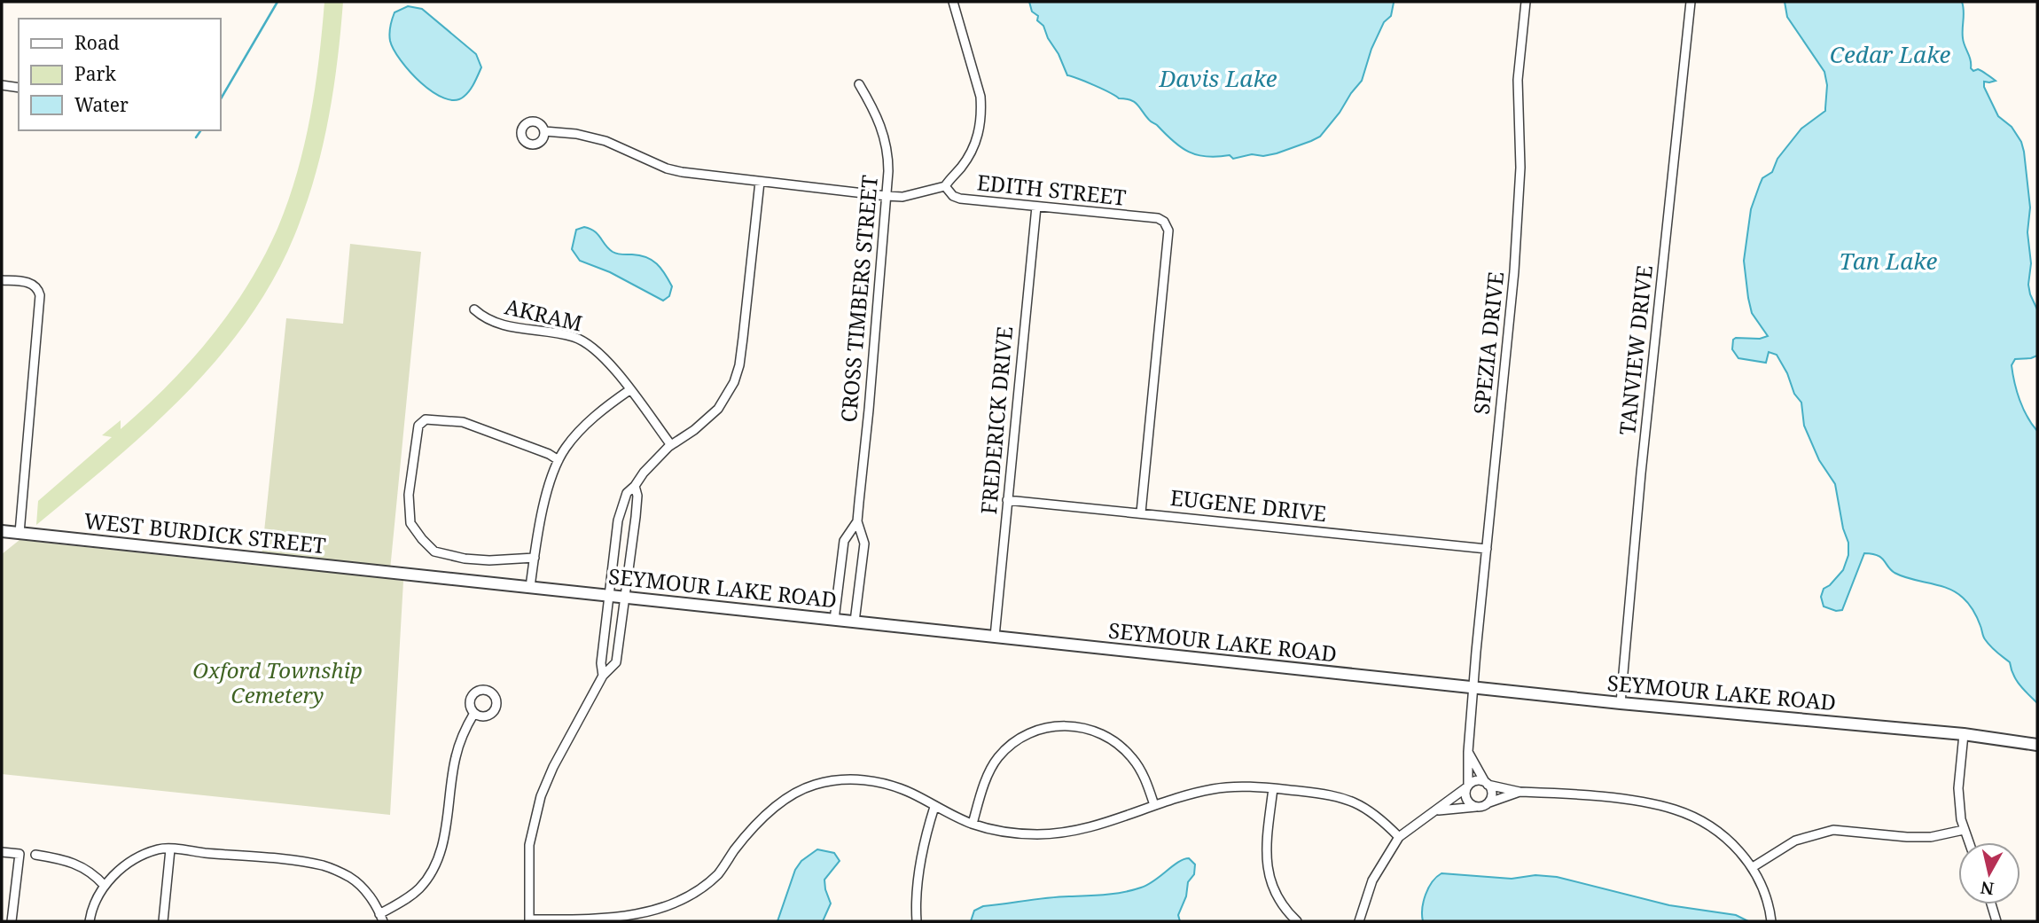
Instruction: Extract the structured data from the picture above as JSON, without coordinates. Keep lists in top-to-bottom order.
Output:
{
  "streets": {
    "street": [
      "EDITH STREET",
      "CROSS TIMBERS STREET",
      "AKRAM",
      "SPEZIA DRIVE",
      "TANVIEW DRIVE",
      "FREDERICK DRIVE",
      "EUGENE DRIVE",
      "WEST BURDICK STREET",
      "SEYMOUR LAKE ROAD"
    ]
  },
  "crossings": [
    ["EDITH STREET", "CROSS TIMBERS STREET"],
    ["EDITH STREET", "FREDERICK DRIVE"],
    ["EDITH STREET", "EUGENE DRIVE"],
    ["CROSS TIMBERS STREET", "SEYMOUR LAKE ROAD"],
    ["SPEZIA DRIVE", "EUGENE DRIVE"],
    ["SPEZIA DRIVE", "SEYMOUR LAKE ROAD"],
    ["TANVIEW DRIVE", "SEYMOUR LAKE ROAD"],
    ["FREDERICK DRIVE", "EUGENE DRIVE"],
    ["FREDERICK DRIVE", "SEYMOUR LAKE ROAD"],
    ["WEST BURDICK STREET", "SEYMOUR LAKE ROAD"]
  ],
  "water": ["Cedar Lake", "Davis Lake", "Tan Lake"],
  "parks": ["Oxford Township Cemetery"],
  "legend": ["Road", "Park", "Water"],
  "north": "bottom"
}
